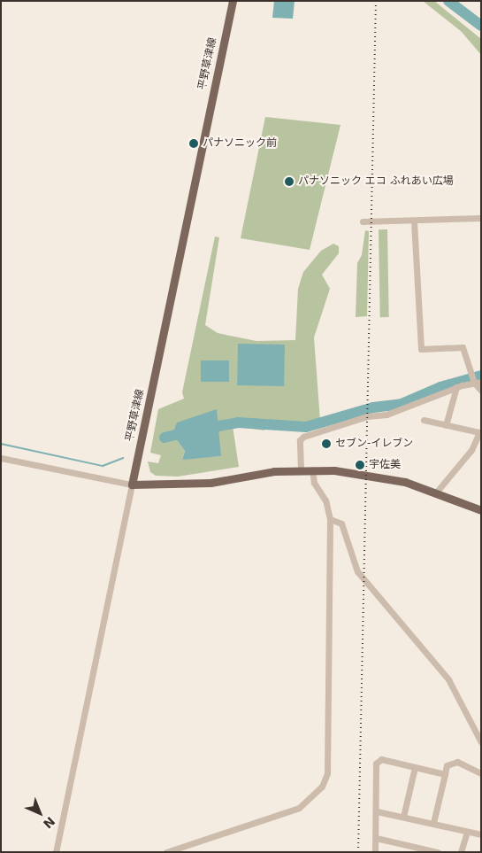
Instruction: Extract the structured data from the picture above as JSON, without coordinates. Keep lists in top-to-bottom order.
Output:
{
  "streets": {
    "main road": ["平野草津線"]
  },
  "places": [
    "パナソニック前",
    "パナソニック エコ ふれあい広場",
    "セブン-イレブン",
    "宇佐美"
  ],
  "north": "bottom right"
}
